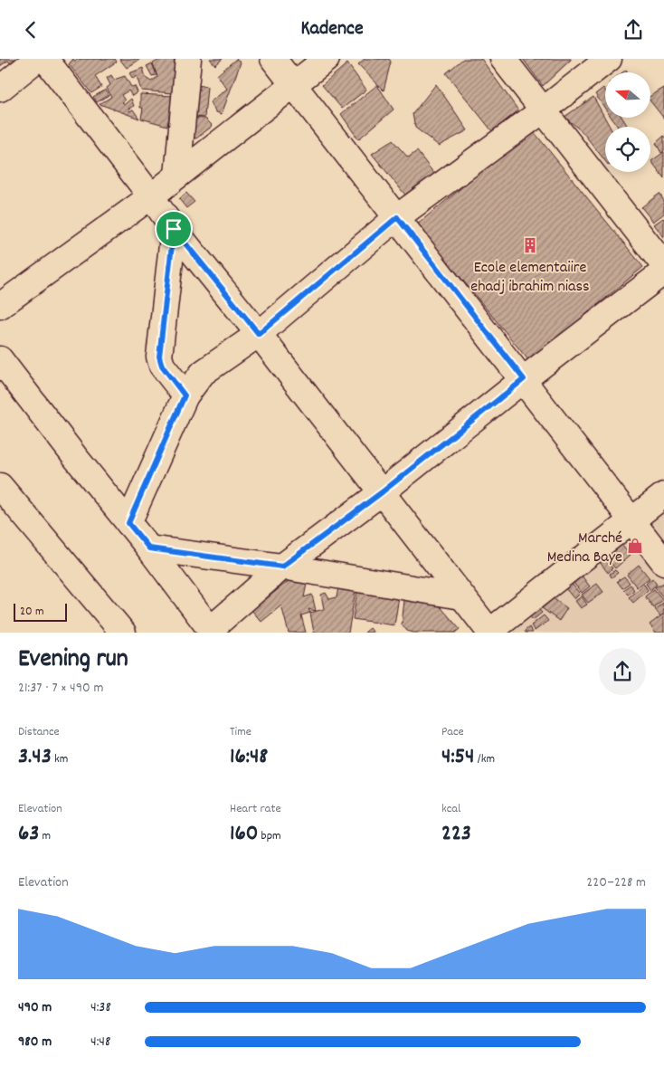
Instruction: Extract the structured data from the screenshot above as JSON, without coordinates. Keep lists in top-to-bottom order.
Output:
{
  "places": {
    "building": ["Ecole elementaiire ehadj ibrahim niass"],
    "shop": ["Marché Medina Baye"]
  },
  "scale_bar": "20 m",
  "north": "left",
  "page": {
    "header": "Kadence",
    "scale": "20 m",
    "heading": ["Evening run", "21:37 · 7 × 490 m"],
    "stats": [
      ["Distance", "3.43 km"],
      ["Time", "16:48"],
      ["Pace", "4:54 /km"],
      ["Elevation", "63 m"],
      ["Heart rate", "160 bpm"],
      ["kcal", "223"]
    ],
    "chart": ["Elevation", "220–228 m"],
    "list": [
      {
        "name": "490 m",
        "note": "4:38"
      },
      {
        "name": "980 m",
        "note": "4:48"
      }
    ]
  }
}
